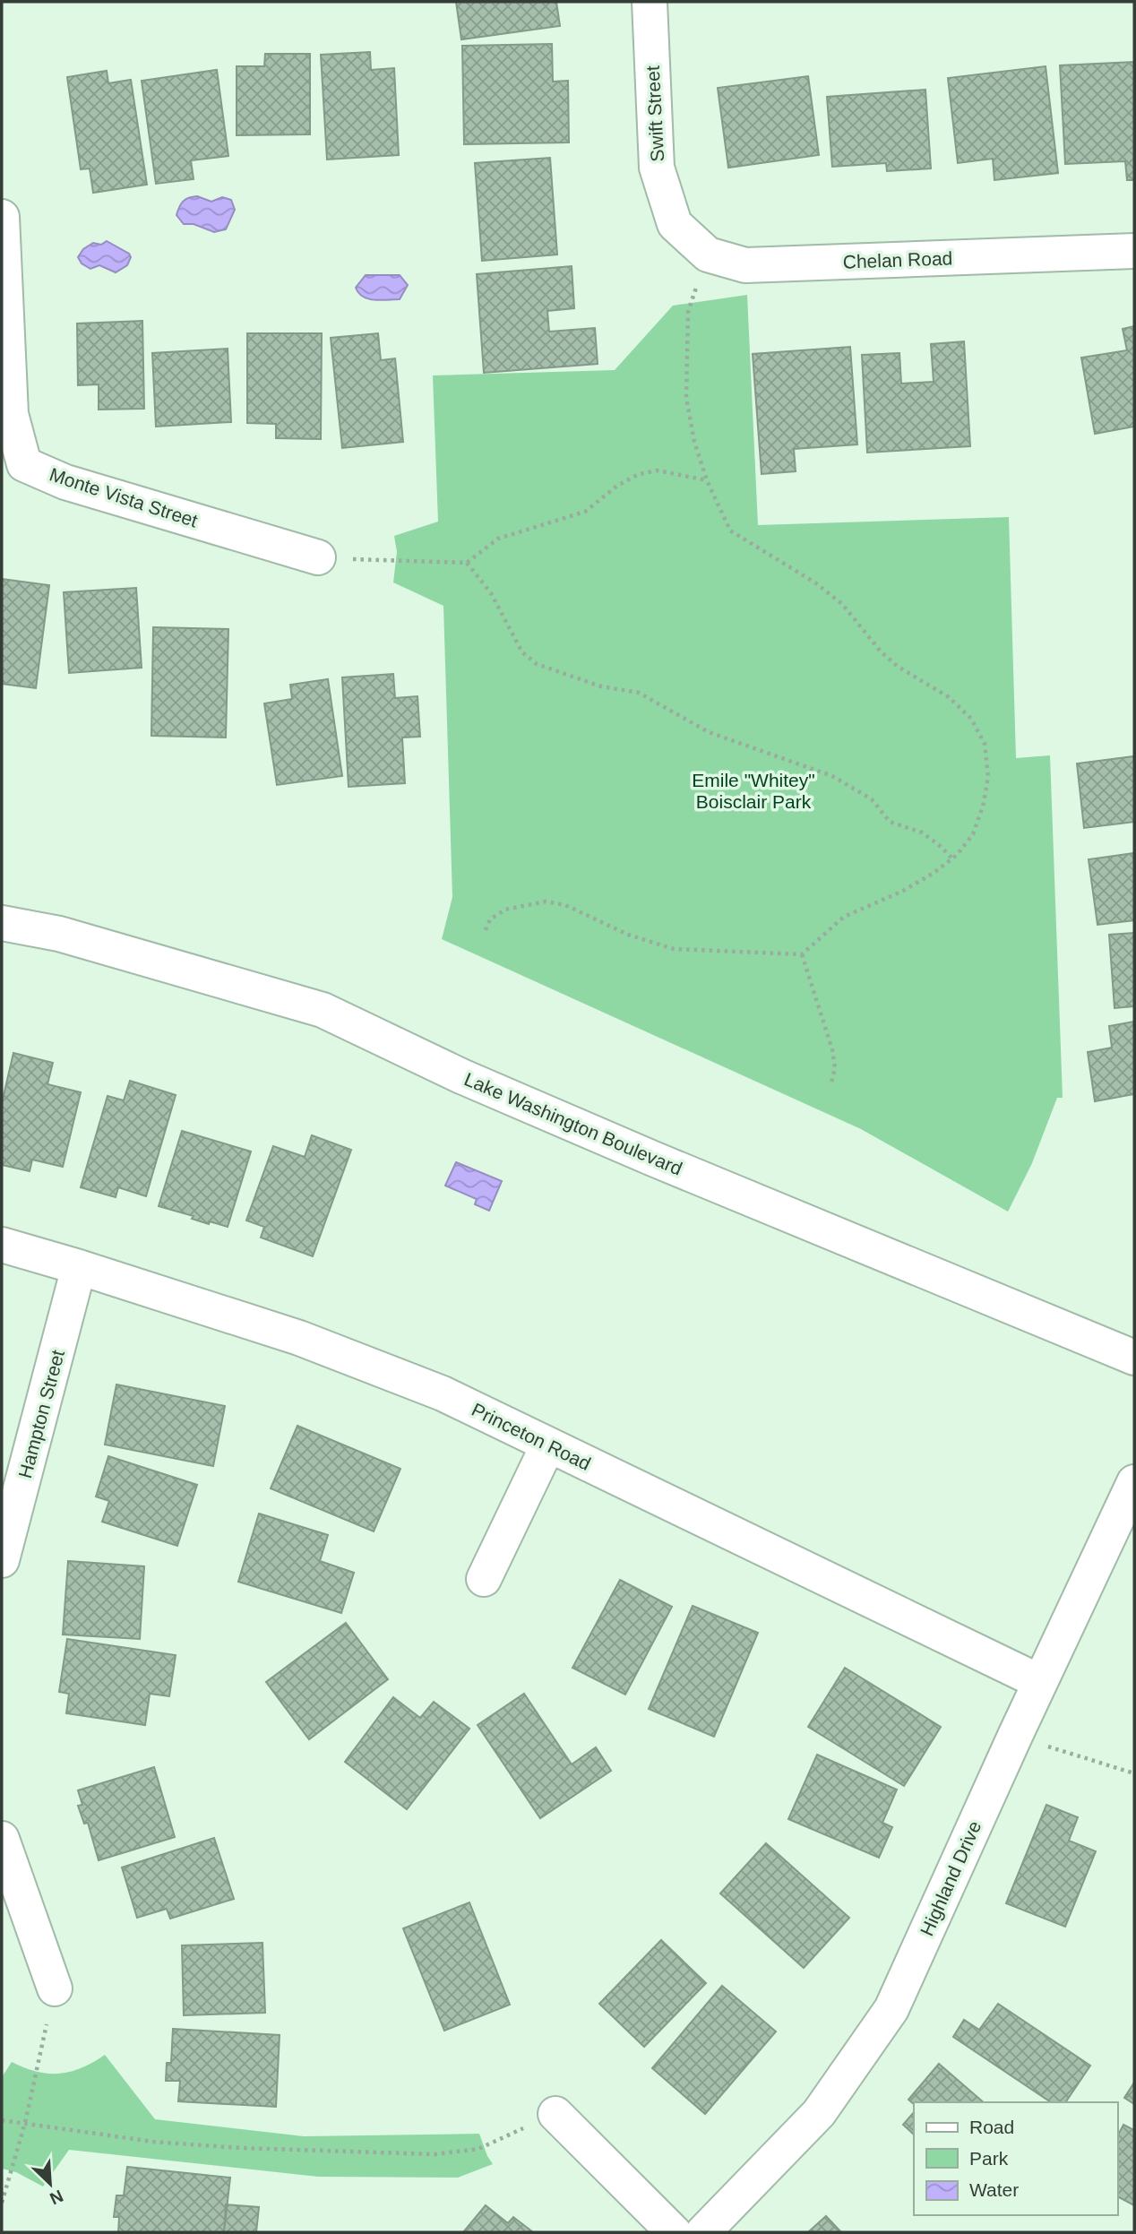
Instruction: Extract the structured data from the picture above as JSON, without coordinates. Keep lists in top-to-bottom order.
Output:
{
  "streets": {
    "street": [
      "Swift Street",
      "Chelan Road",
      "Monte Vista Street",
      "Lake Washington Boulevard",
      "Hampton Street",
      "Princeton Road",
      "Highland Drive"
    ]
  },
  "crossings": [
    ["Swift Street", "Chelan Road"],
    ["Hampton Street", "Princeton Road"],
    ["Princeton Road", "Highland Drive"]
  ],
  "parks": ["Emile \"Whitey\" Boisclair Park"],
  "legend": ["Road", "Park", "Water"],
  "north": "bottom right"
}
